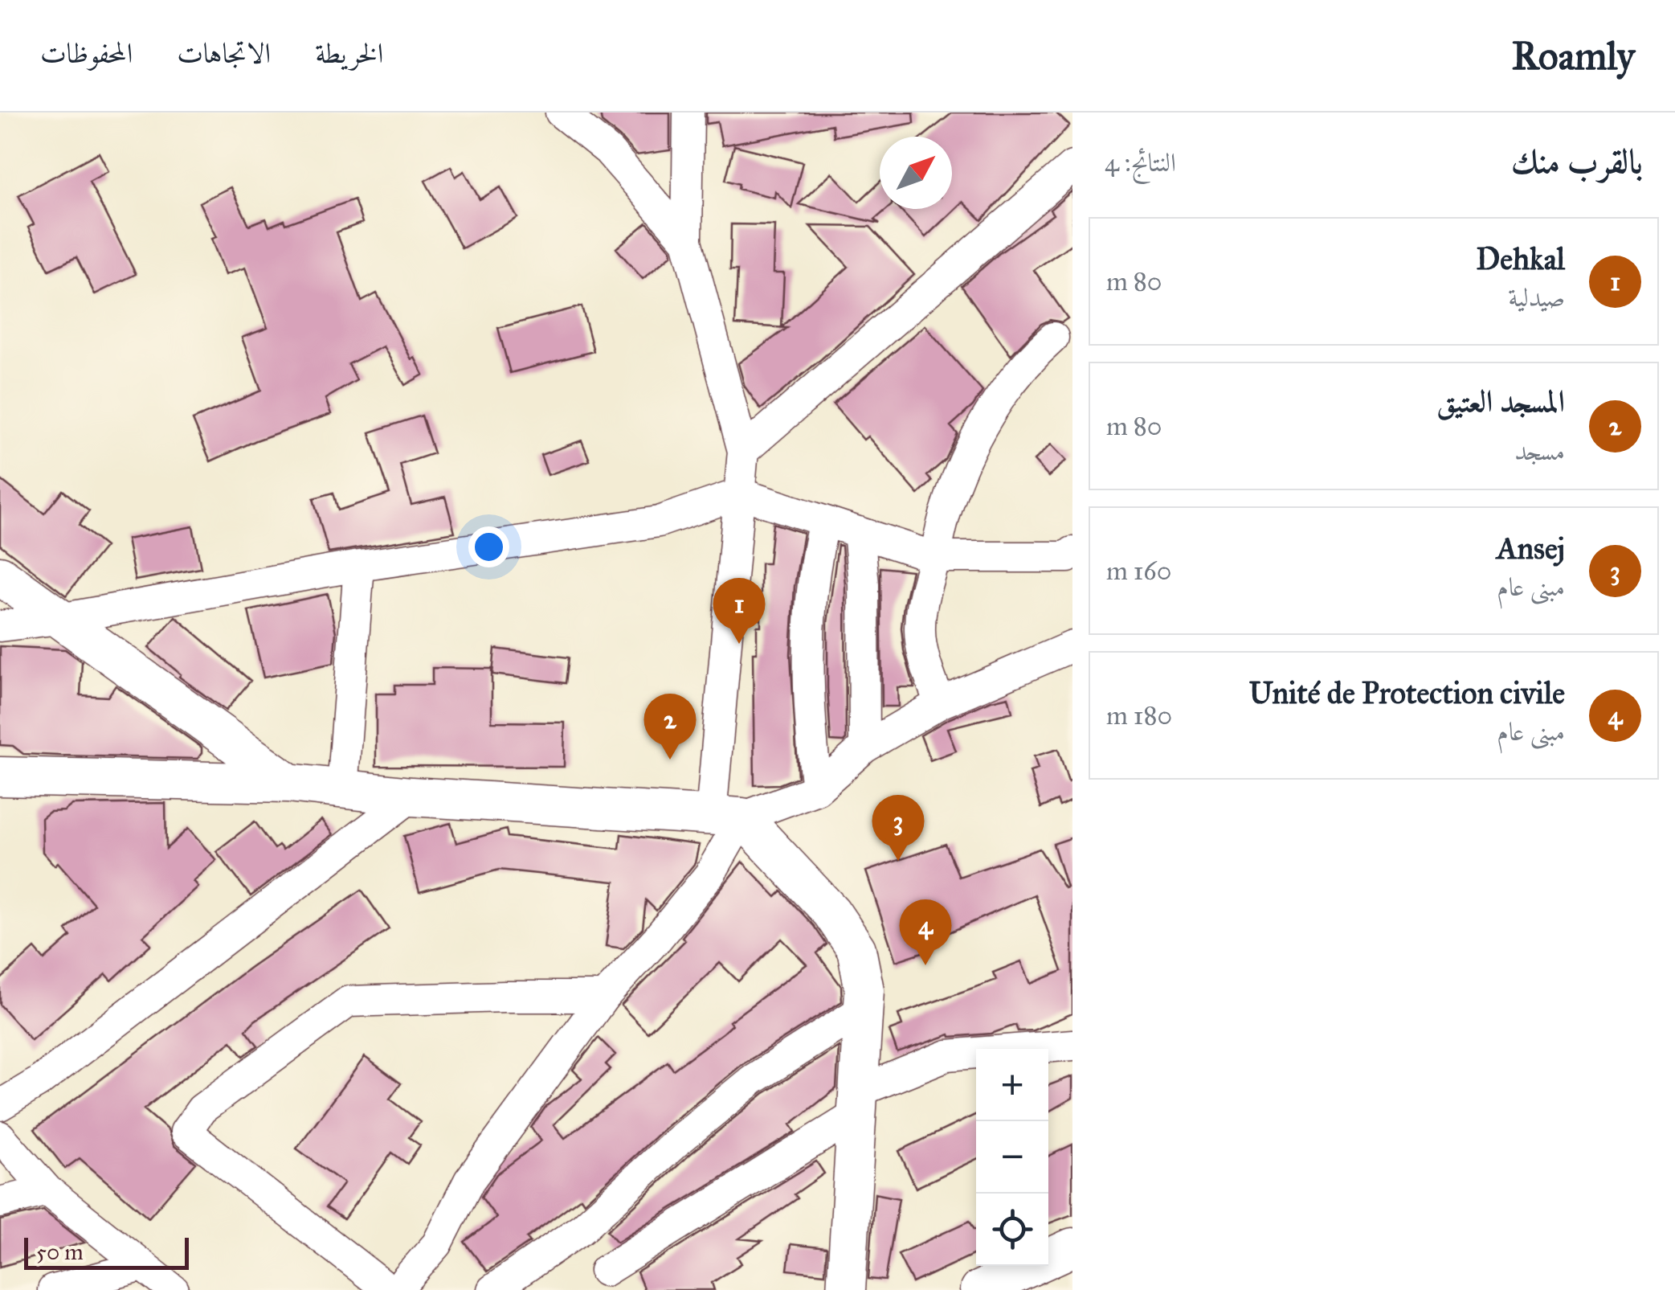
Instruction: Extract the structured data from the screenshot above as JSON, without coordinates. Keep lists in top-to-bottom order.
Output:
{
  "scale_bar": "50 m",
  "north": "top right",
  "page": {
    "header": "Roamly",
    "nav": ["الخريطة", "الاتجاهات", "المحفوظات"],
    "heading": ["بالقرب منك", "النتائج: 4"],
    "list": [
      {
        "mark": "1",
        "name": "Dehkal",
        "note": "صيدلية",
        "value": "80 m"
      },
      {
        "mark": "2",
        "name": "المسجد العتيق",
        "note": "مسجد",
        "value": "80 m"
      },
      {
        "mark": "3",
        "name": "Ansej",
        "note": "مبنى عام",
        "value": "160 m"
      },
      {
        "mark": "4",
        "name": "Unité de Protection civile",
        "note": "مبنى عام",
        "value": "180 m"
      }
    ],
    "pins": [
      "1",
      "2",
      "3",
      "4"
    ],
    "map_buttons": ["+", "−"],
    "scale": "50 m"
  }
}
